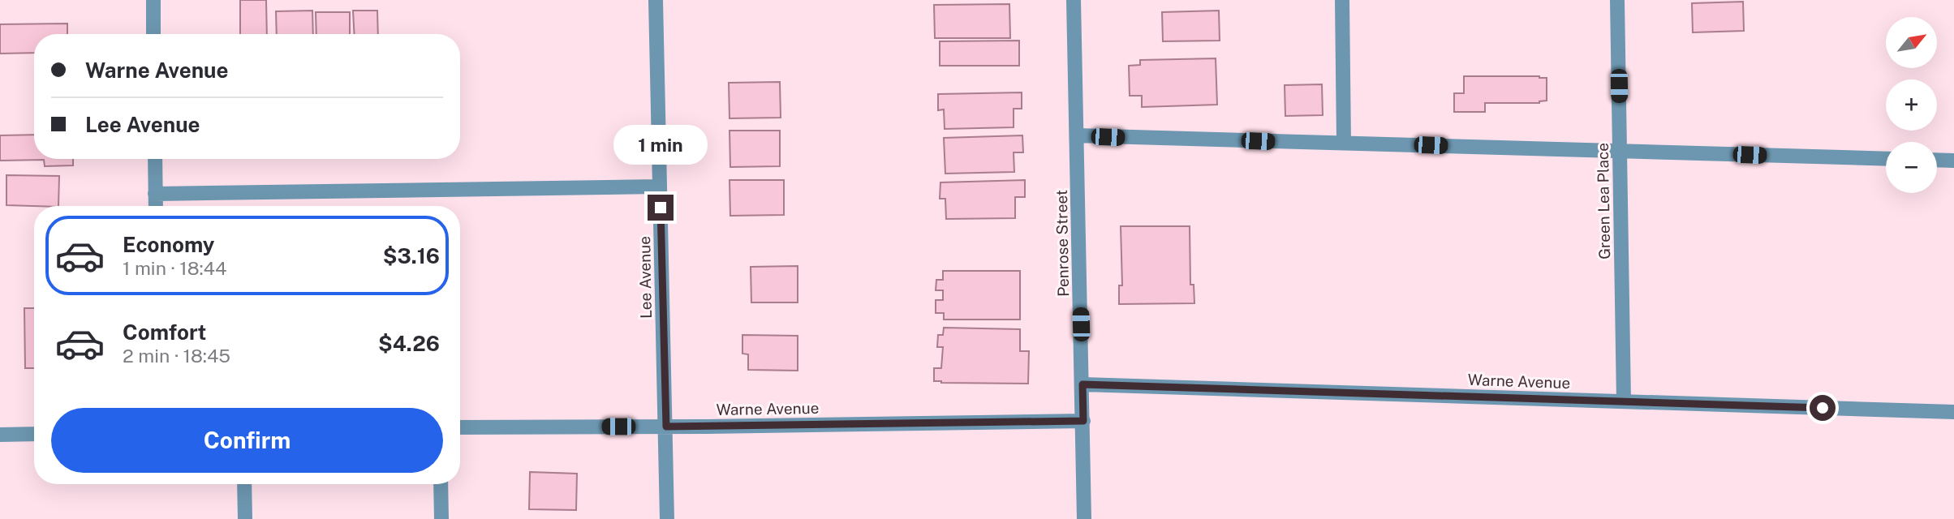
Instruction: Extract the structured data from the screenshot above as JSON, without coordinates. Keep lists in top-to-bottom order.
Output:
{
  "streets": {
    "street": [
      "Green Lea Place",
      "Penrose Street",
      "Lee Avenue",
      "Warne Avenue"
    ]
  },
  "crossings": [
    ["Green Lea Place", "Warne Avenue"],
    ["Penrose Street", "Warne Avenue"],
    ["Lee Avenue", "Warne Avenue"]
  ],
  "north": "top right",
  "page": {
    "map_buttons": ["+", "−"],
    "banner": ["Warne Avenue", "Lee Avenue"],
    "bubble": "1 min",
    "list": [
      {
        "name": "Economy",
        "note": "1 min · 18:44",
        "value": "$3.16"
      },
      {
        "name": "Comfort",
        "note": "2 min · 18:45",
        "value": "$4.26"
      }
    ],
    "buttons": "Confirm"
  }
}
